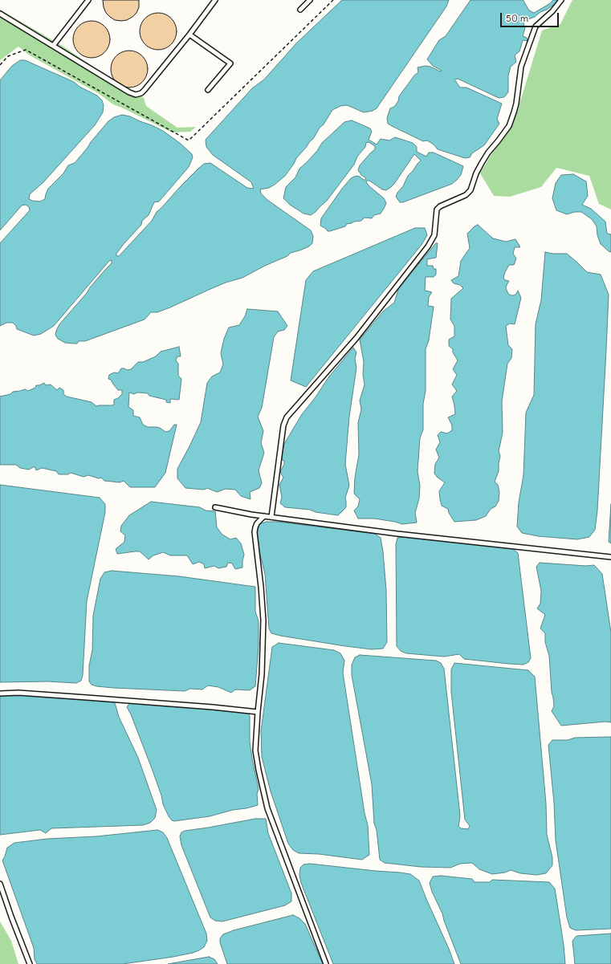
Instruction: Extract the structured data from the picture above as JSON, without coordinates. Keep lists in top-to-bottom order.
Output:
{
  "scale_bar": "50 m"
}
